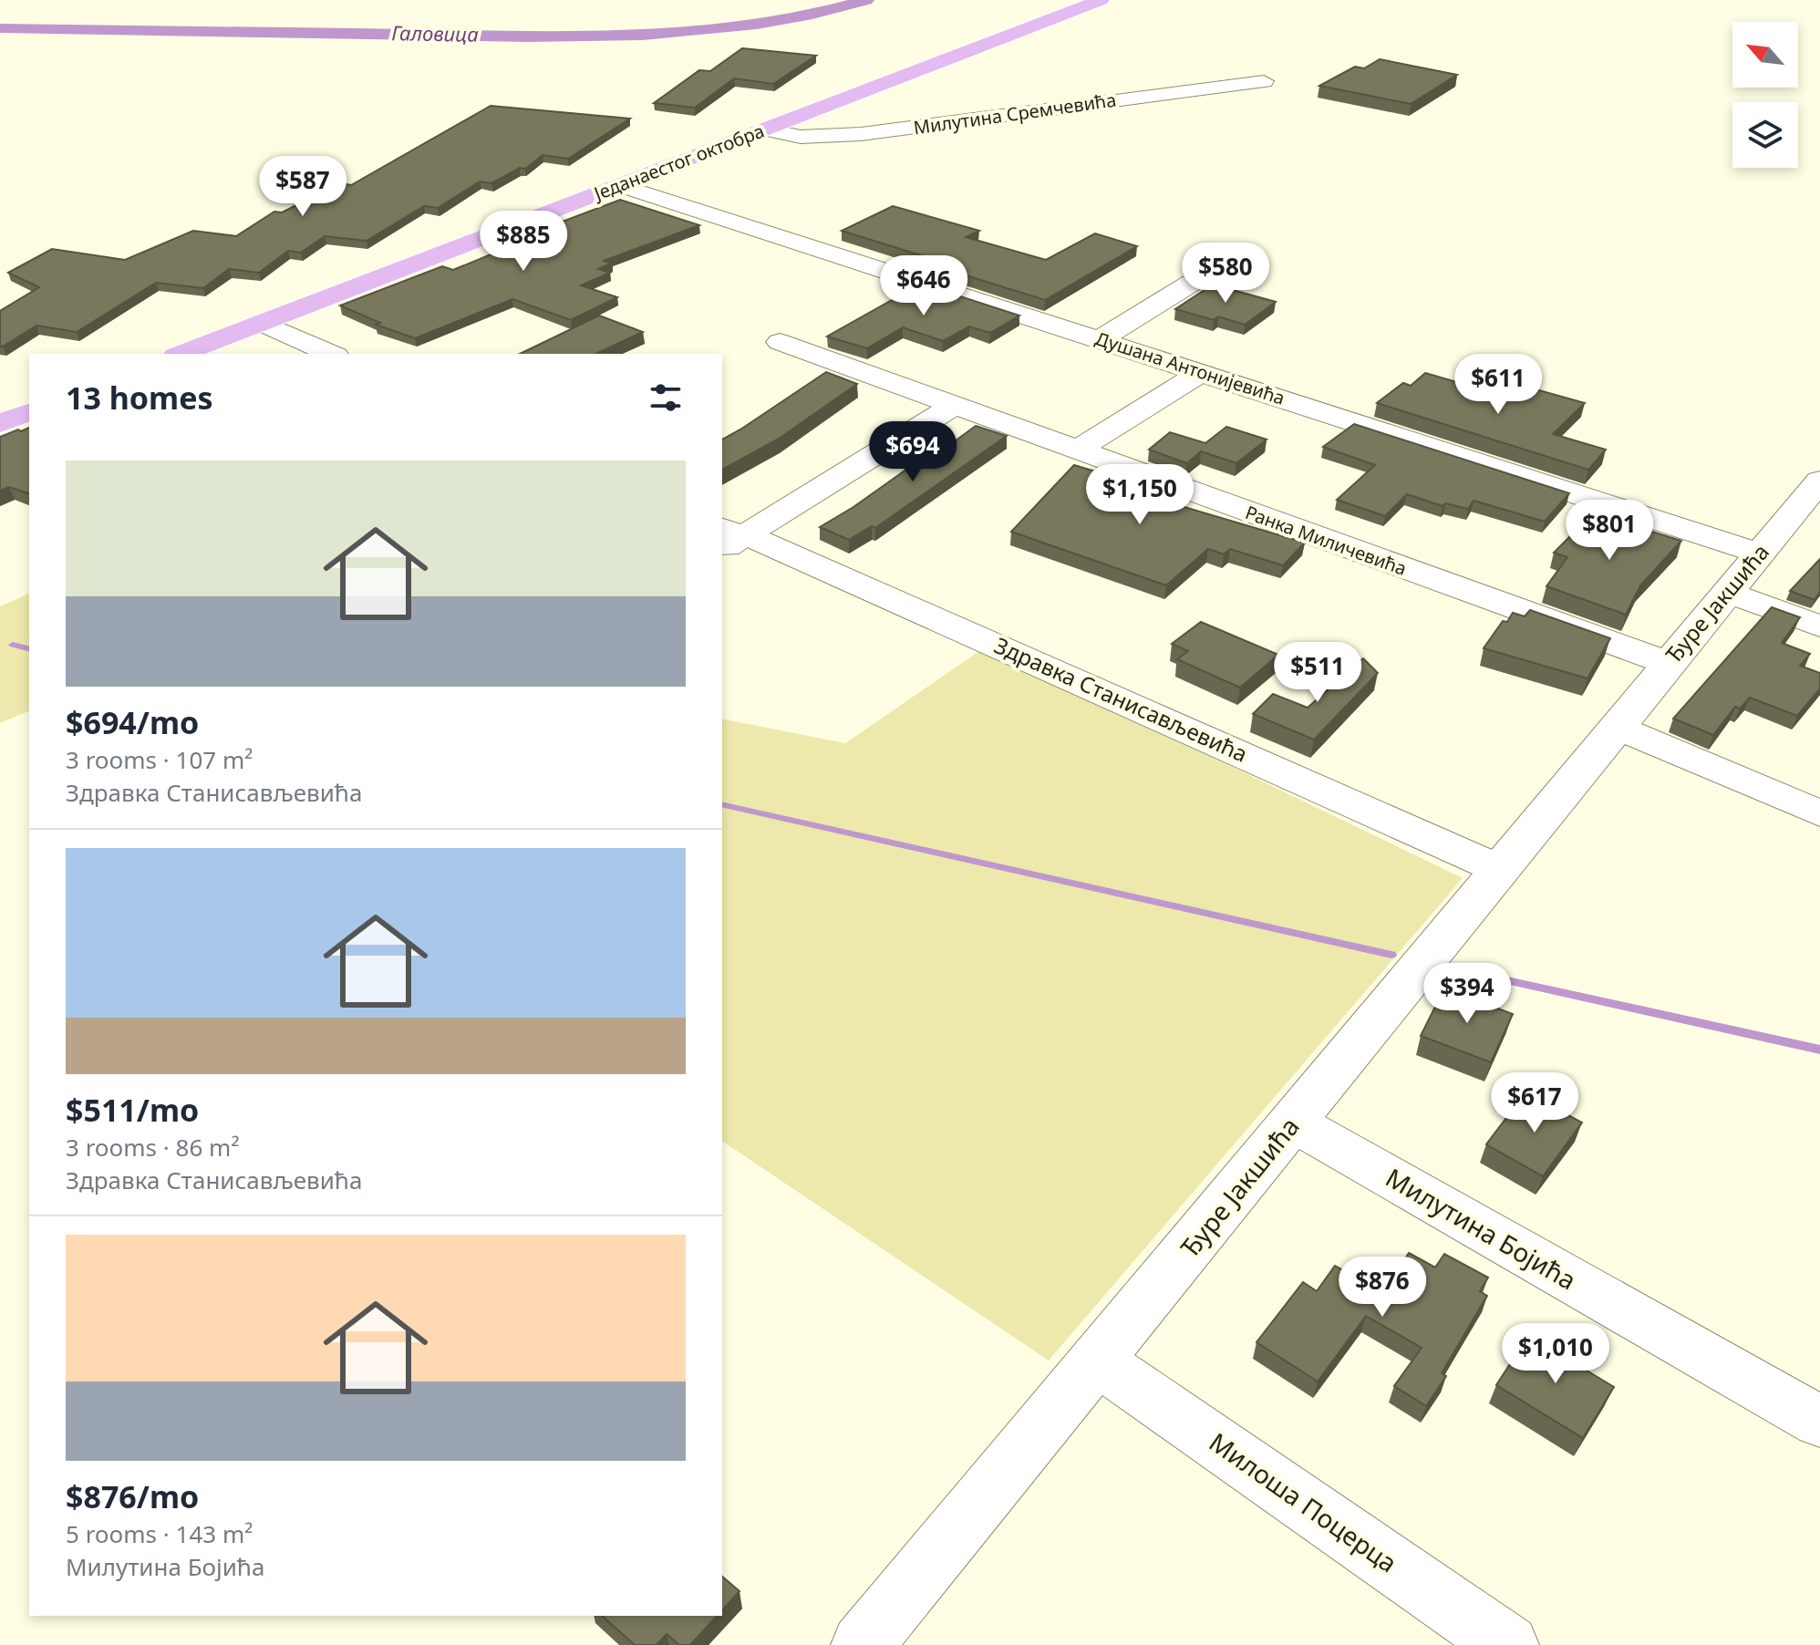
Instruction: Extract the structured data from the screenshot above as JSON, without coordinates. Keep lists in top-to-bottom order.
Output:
{
  "streets": {
    "main road": ["Једанаестог октобра"],
    "street": [
      "Милутина Сремчевића",
      "Душана Антонијевића",
      "Ранка Миличевића",
      "Ђуре Јакшића",
      "Здравка Станисављевића",
      "Милутина Бојића",
      "Милоша Поцерца"
    ]
  },
  "crossings": [
    ["Милутина Сремчевића", "Једанаестог октобра"],
    ["Једанаестог октобра", "Душана Антонијевића"],
    ["Душана Антонијевића", "Ђуре Јакшића"],
    ["Ранка Миличевића", "Ђуре Јакшића"],
    ["Ранка Миличевића", "Здравка Станисављевића"],
    ["Ђуре Јакшића", "Здравка Станисављевића"],
    ["Ђуре Јакшића", "Милутина Бојића"],
    ["Ђуре Јакшића", "Милоша Поцерца"]
  ],
  "water": ["Галовица"],
  "north": "top left",
  "page": {
    "price": [
      "$587",
      "$885",
      "$580",
      "$646",
      "$611",
      "$694",
      "$1,150",
      "$801",
      "$511",
      "$394",
      "$617",
      "$876",
      "$1,010"
    ],
    "heading": "13 homes",
    "list": [
      {
        "name": "$694/mo",
        "note": "3 rooms · 107 m² · Здравка Станисављевића"
      },
      {
        "name": "$511/mo",
        "note": "3 rooms · 86 m² · Здравка Станисављевића"
      },
      {
        "name": "$876/mo",
        "note": "5 rooms · 143 m² · Милутина Бојића"
      }
    ]
  }
}
